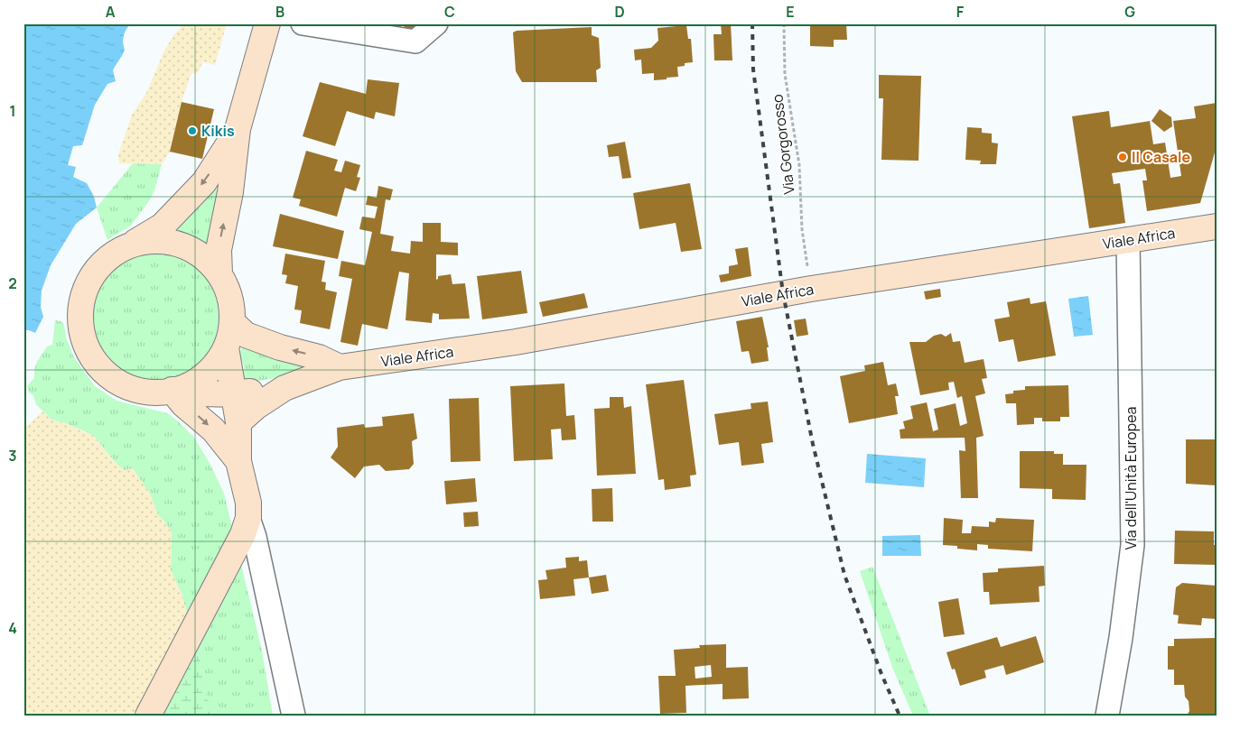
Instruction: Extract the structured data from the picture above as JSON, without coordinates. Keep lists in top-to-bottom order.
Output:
{
  "streets": {
    "main road": ["Viale Africa"],
    "street": ["Via dell'Unità Europea"],
    "path": ["Via Gorgorosso"]
  },
  "crossings": [
    ["Via Gorgorosso", "Viale Africa"],
    ["Viale Africa", "Via dell'Unità Europea"]
  ],
  "places": ["Kikis", "Il Casale"],
  "grid": {
    "columns": [
      "A",
      "B",
      "C",
      "D",
      "E",
      "F",
      "G"
    ],
    "rows": [
      "1",
      "2",
      "3",
      "4"
    ]
  }
}
